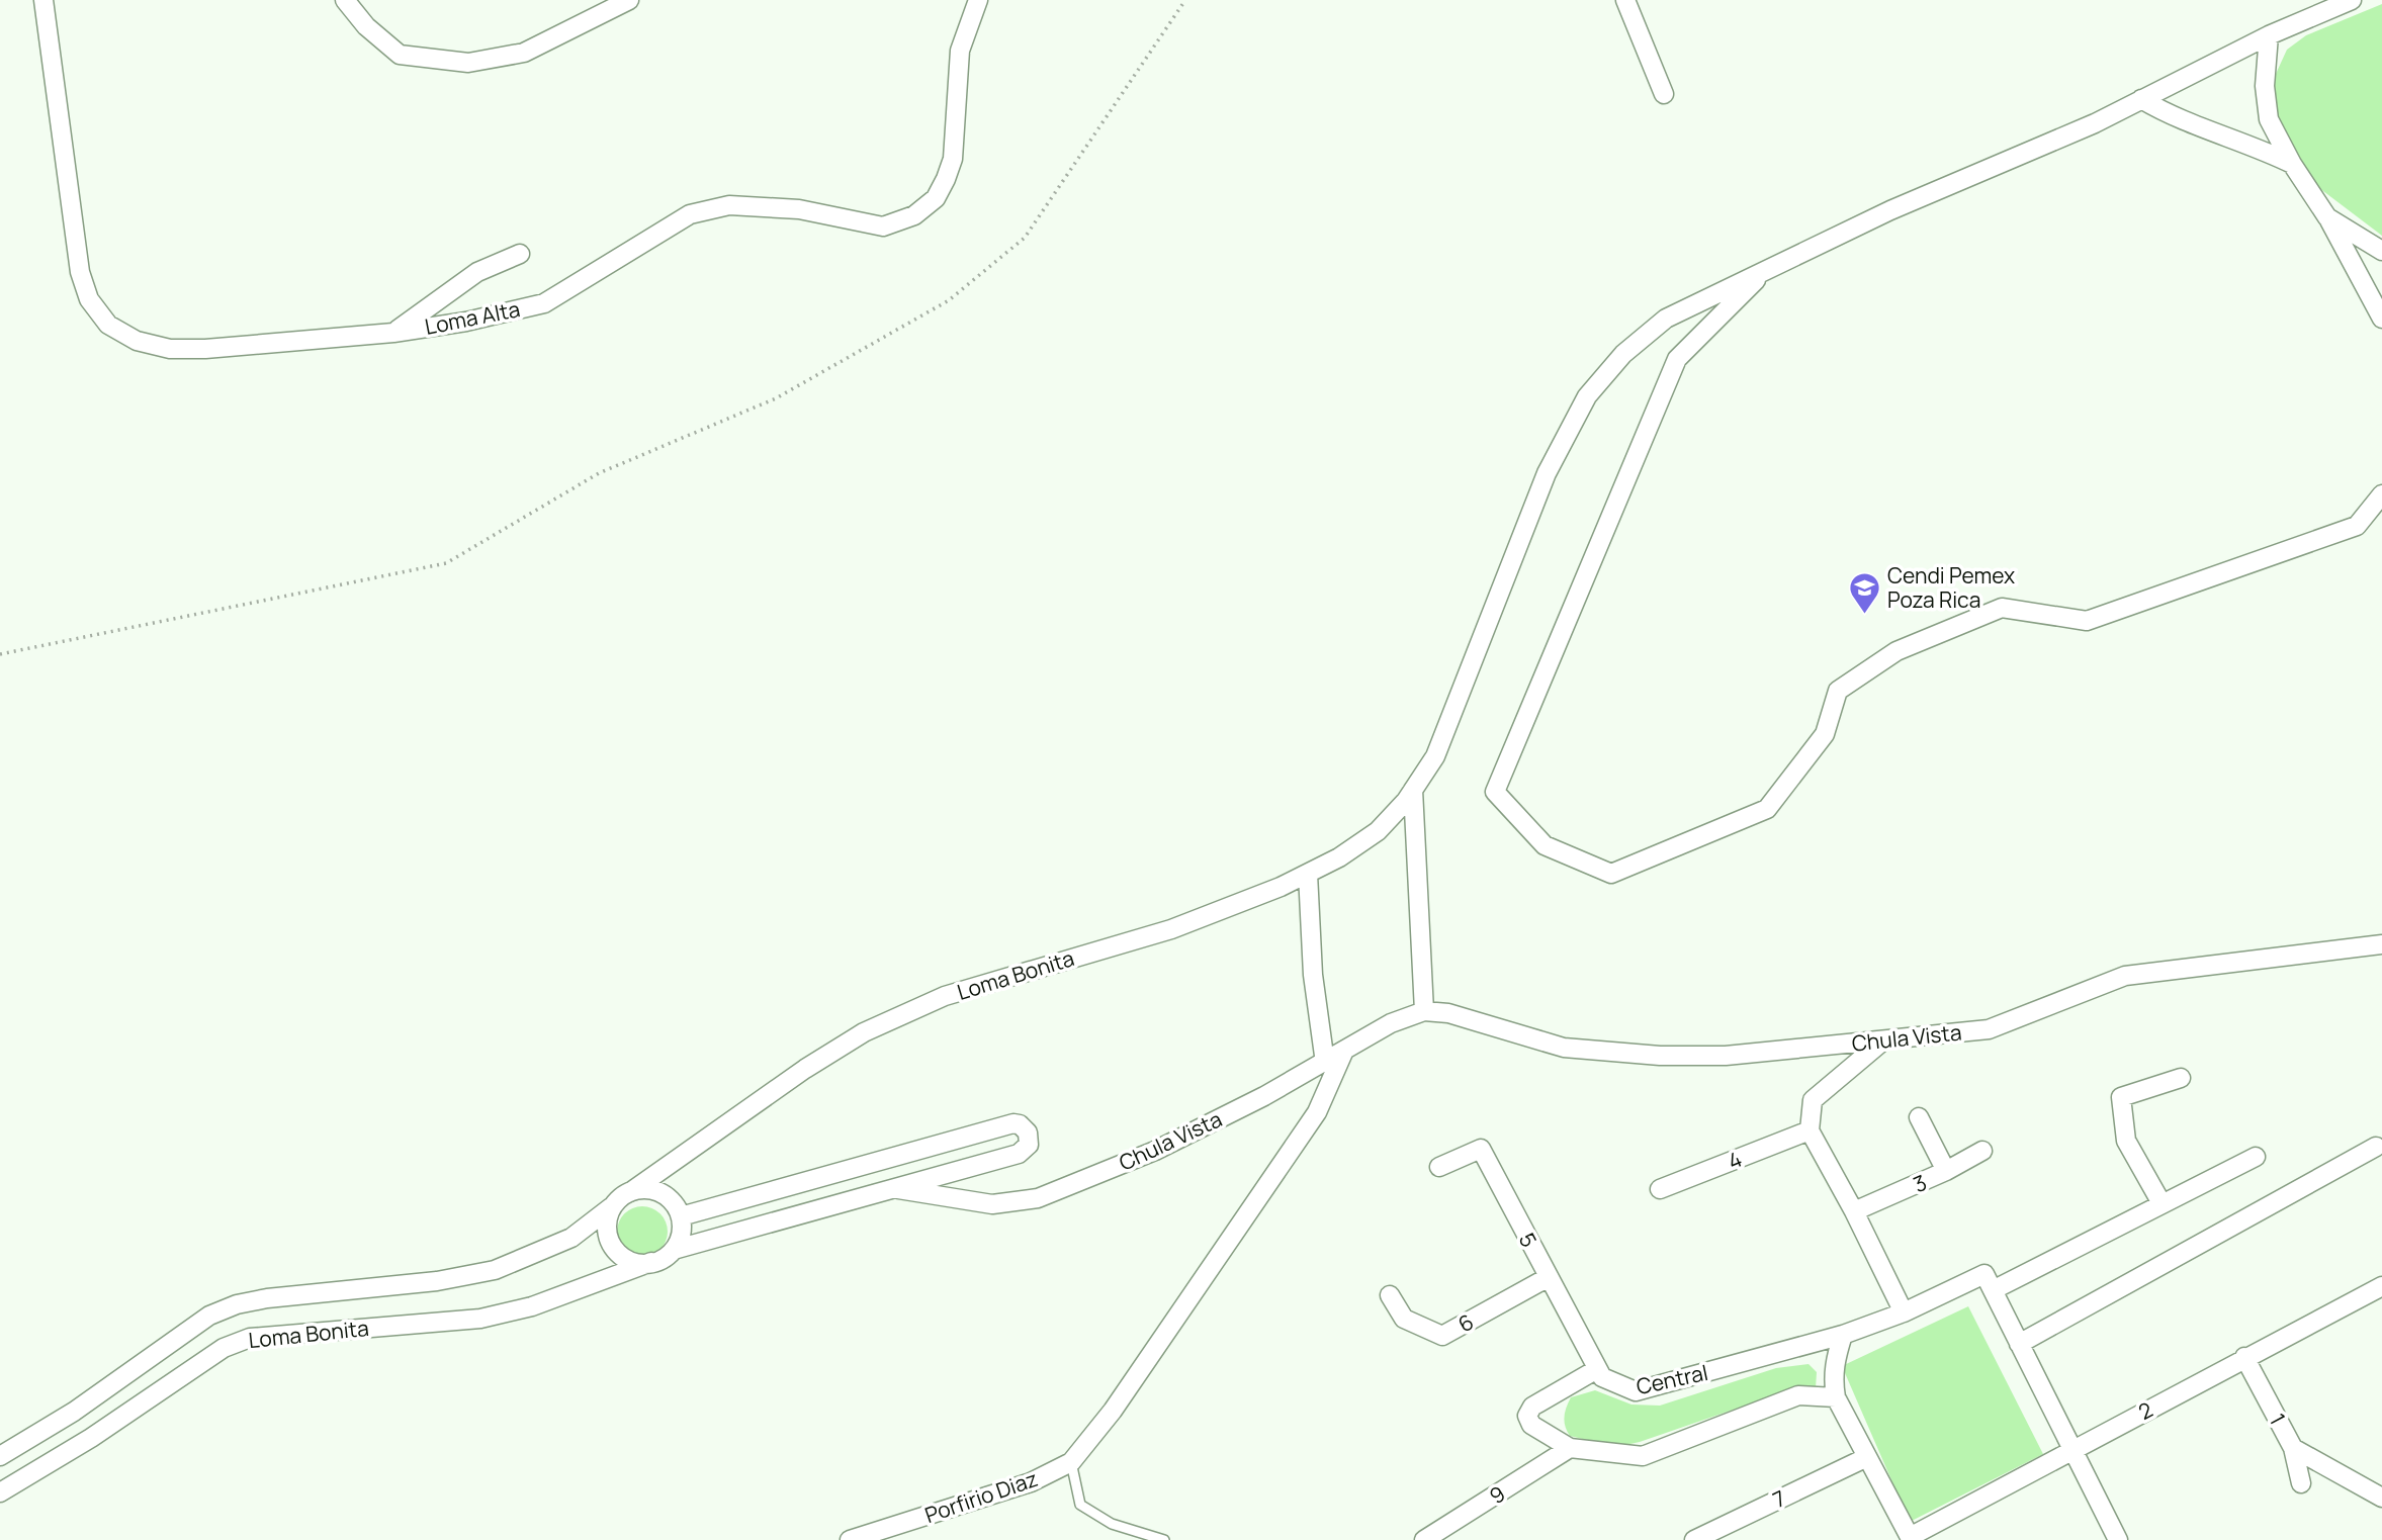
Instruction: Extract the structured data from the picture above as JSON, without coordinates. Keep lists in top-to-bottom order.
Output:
{
  "streets": {
    "street": [
      "Loma Alta",
      "Loma Bonita",
      "Chula Vista",
      "4",
      "3",
      "5",
      "6",
      "Central",
      "2",
      "1",
      "9",
      "Porfirio Diaz",
      "7"
    ]
  },
  "crossings": [
    ["5", "6"],
    ["5", "Central"],
    ["2", "1"],
    ["2", "7"]
  ],
  "places": {
    "school or university": ["Cendi Pemex Poza Rica"]
  }
}
